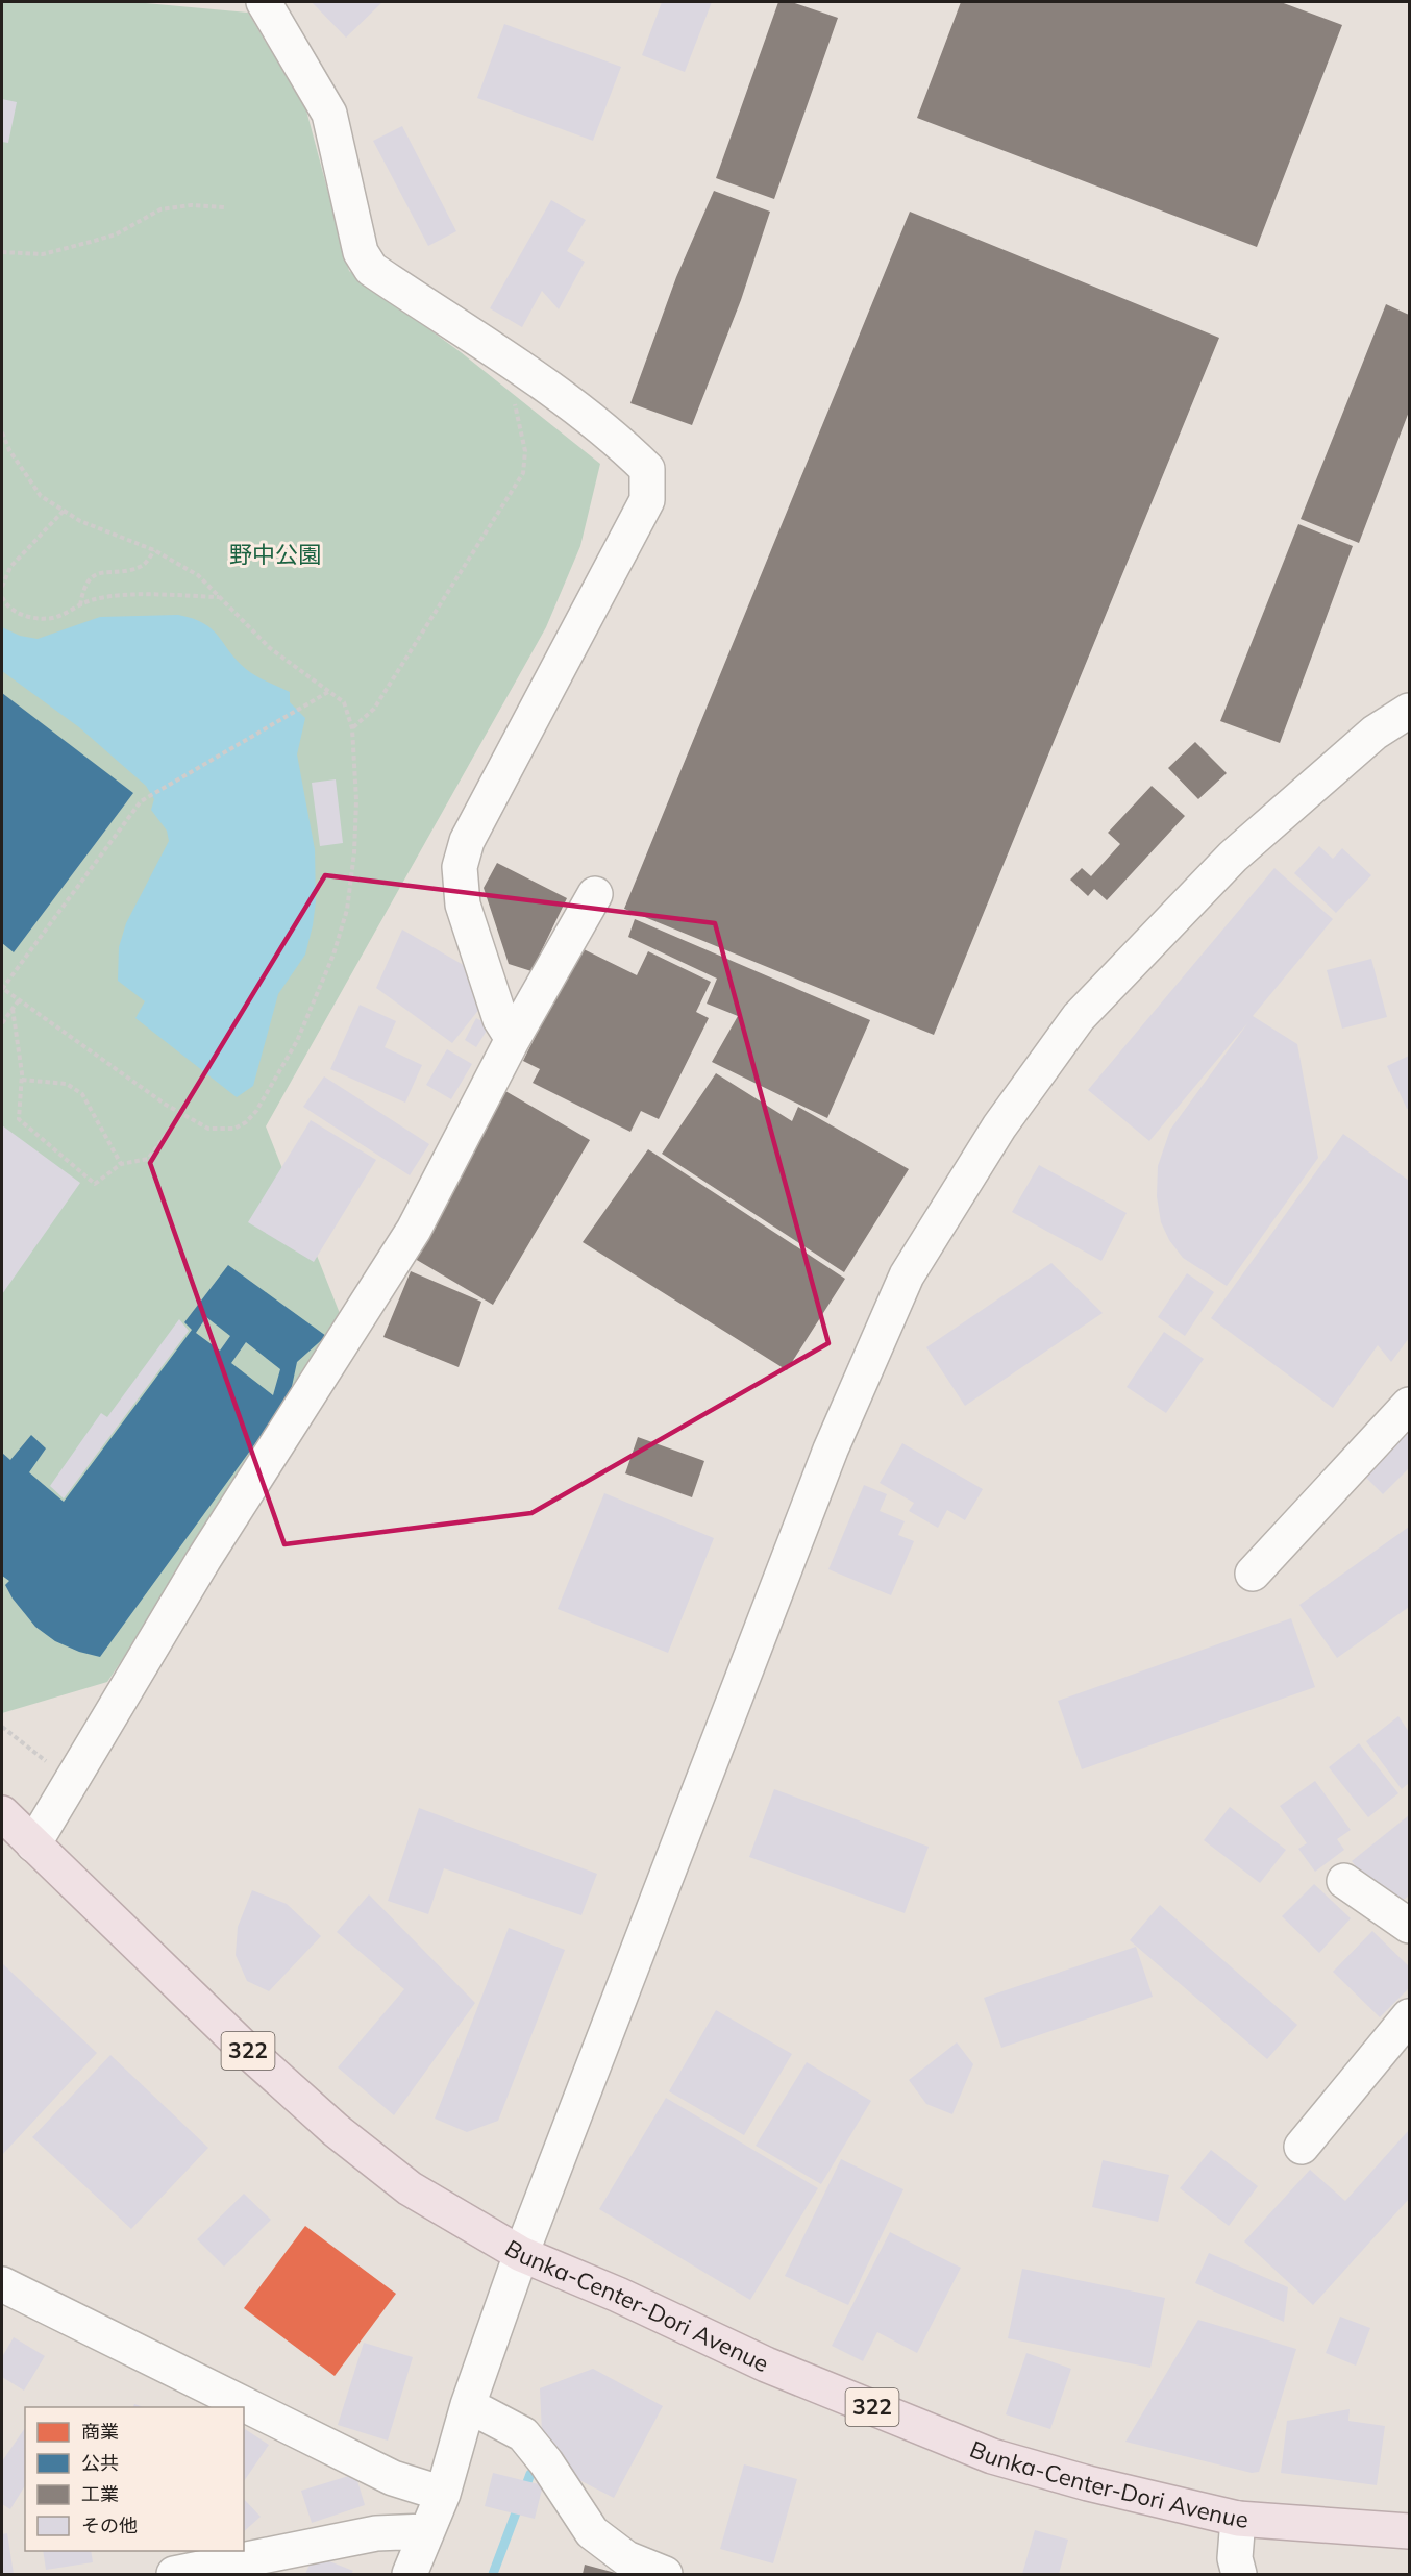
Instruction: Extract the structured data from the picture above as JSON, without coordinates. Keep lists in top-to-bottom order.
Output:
{
  "streets": {
    "highway": ["322", "Bunka-Center-Dori Avenue"]
  },
  "parks": ["野中公園"],
  "legend": [
    "商業",
    "公共",
    "工業",
    "その他"
  ]
}
